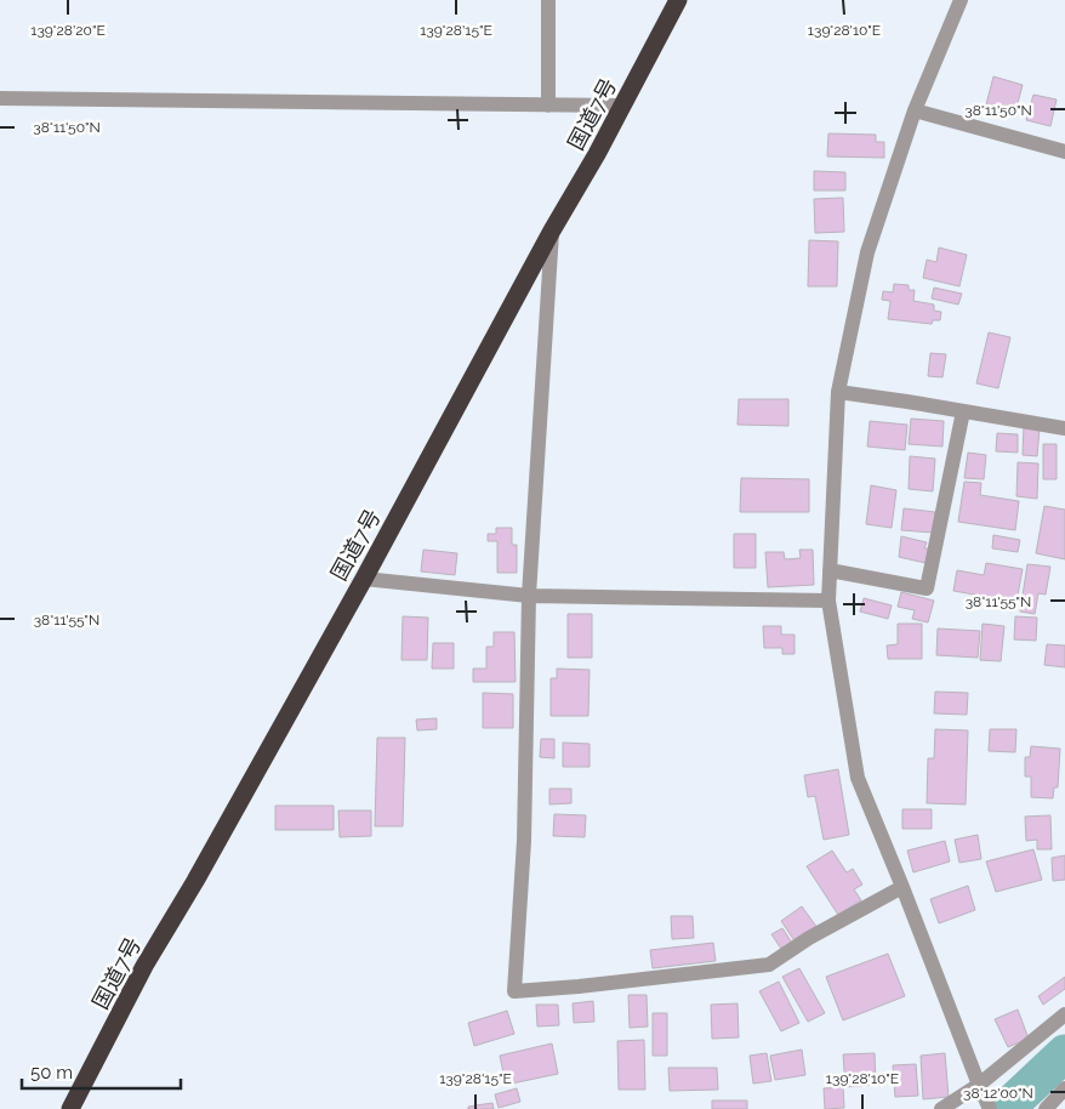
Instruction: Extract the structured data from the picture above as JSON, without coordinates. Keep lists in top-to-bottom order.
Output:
{
  "streets": {
    "highway": ["国道7号"]
  },
  "scale_bar": "50 m",
  "coordinates": [
    "139°28'20\"E",
    "139°28'15\"E",
    "139°28'10\"E",
    "38°11'50\"N",
    "38°11'55\"N",
    "38°12'00\"N"
  ]
}
